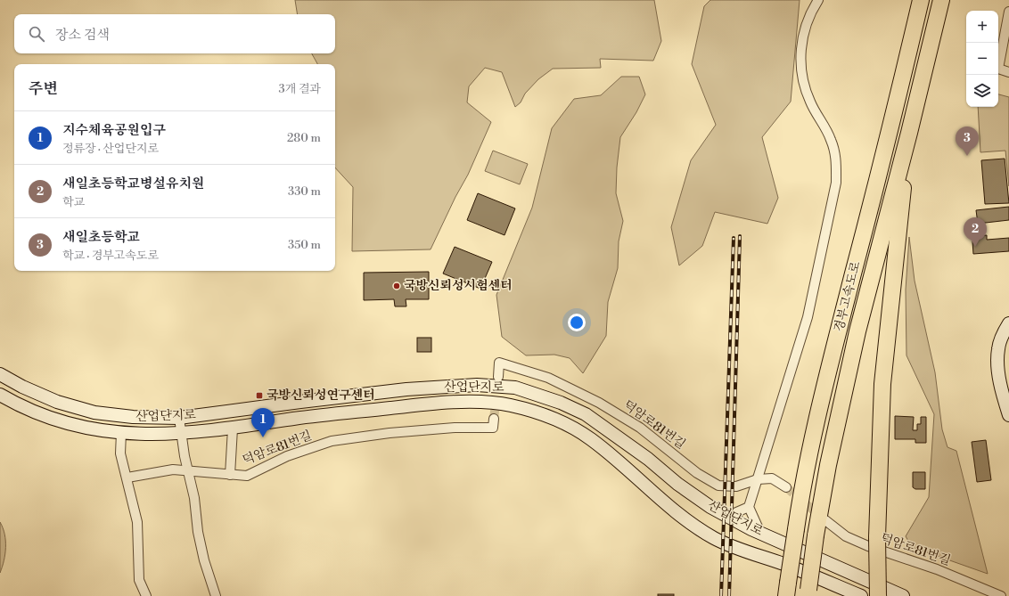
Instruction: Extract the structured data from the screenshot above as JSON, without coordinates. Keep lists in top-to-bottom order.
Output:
{
  "streets": {
    "highway": ["경부고속도로"],
    "main road": ["산업단지로"],
    "street": ["덕암로81번길"]
  },
  "places": {
    "other": ["국방신뢰성시험센터"],
    "transit": ["국방신뢰성연구센터"]
  },
  "page": {
    "map_buttons": ["+", "−"],
    "search": "장소 검색",
    "heading": ["주변", "3개 결과"],
    "list": [
      {
        "mark": "1",
        "name": "지수체육공원입구",
        "note": "정류장 · 산업단지로",
        "value": "280 m"
      },
      {
        "mark": "2",
        "name": "새일초등학교병설유치원",
        "note": "학교",
        "value": "330 m"
      },
      {
        "mark": "3",
        "name": "새일초등학교",
        "note": "학교 · 경부고속도로",
        "value": "350 m"
      }
    ],
    "pins": ["3", "2", "1"]
  }
}
